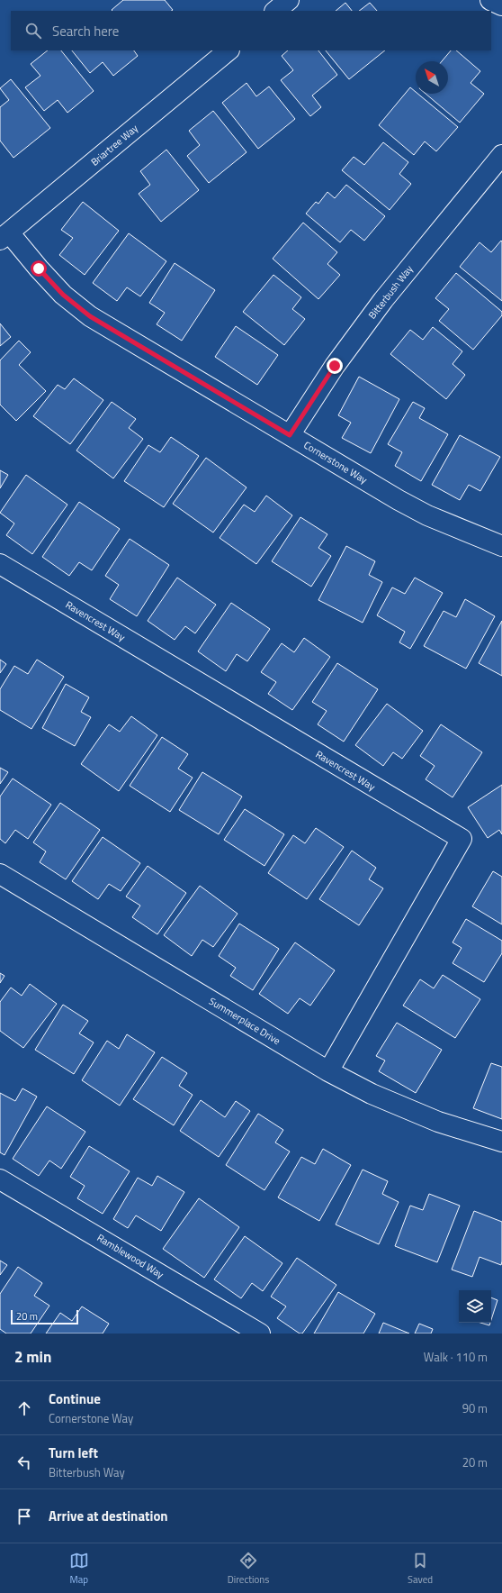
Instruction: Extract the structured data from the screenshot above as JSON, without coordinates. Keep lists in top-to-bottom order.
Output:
{
  "streets": {
    "street": [
      "Briartree Way",
      "Bitterbush Way",
      "Cornerstone Way",
      "Ravencrest Way",
      "Summerplace Drive",
      "Ramblewood Way"
    ]
  },
  "crossings": [
    ["Briartree Way", "Cornerstone Way"],
    ["Bitterbush Way", "Cornerstone Way"],
    ["Ravencrest Way", "Summerplace Drive"]
  ],
  "scale_bar": "20 m",
  "north": "top left",
  "page": {
    "search": "Search here",
    "scale": "20 m",
    "heading": ["2 min", "Walk · 110 m"],
    "list": [
      ["Continue", "Cornerstone Way", "90 m"],
      ["Turn left", "Bitterbush Way", "20 m"],
      "Arrive at destination"
    ],
    "nav": ["Map", "Directions", "Saved"]
  }
}
